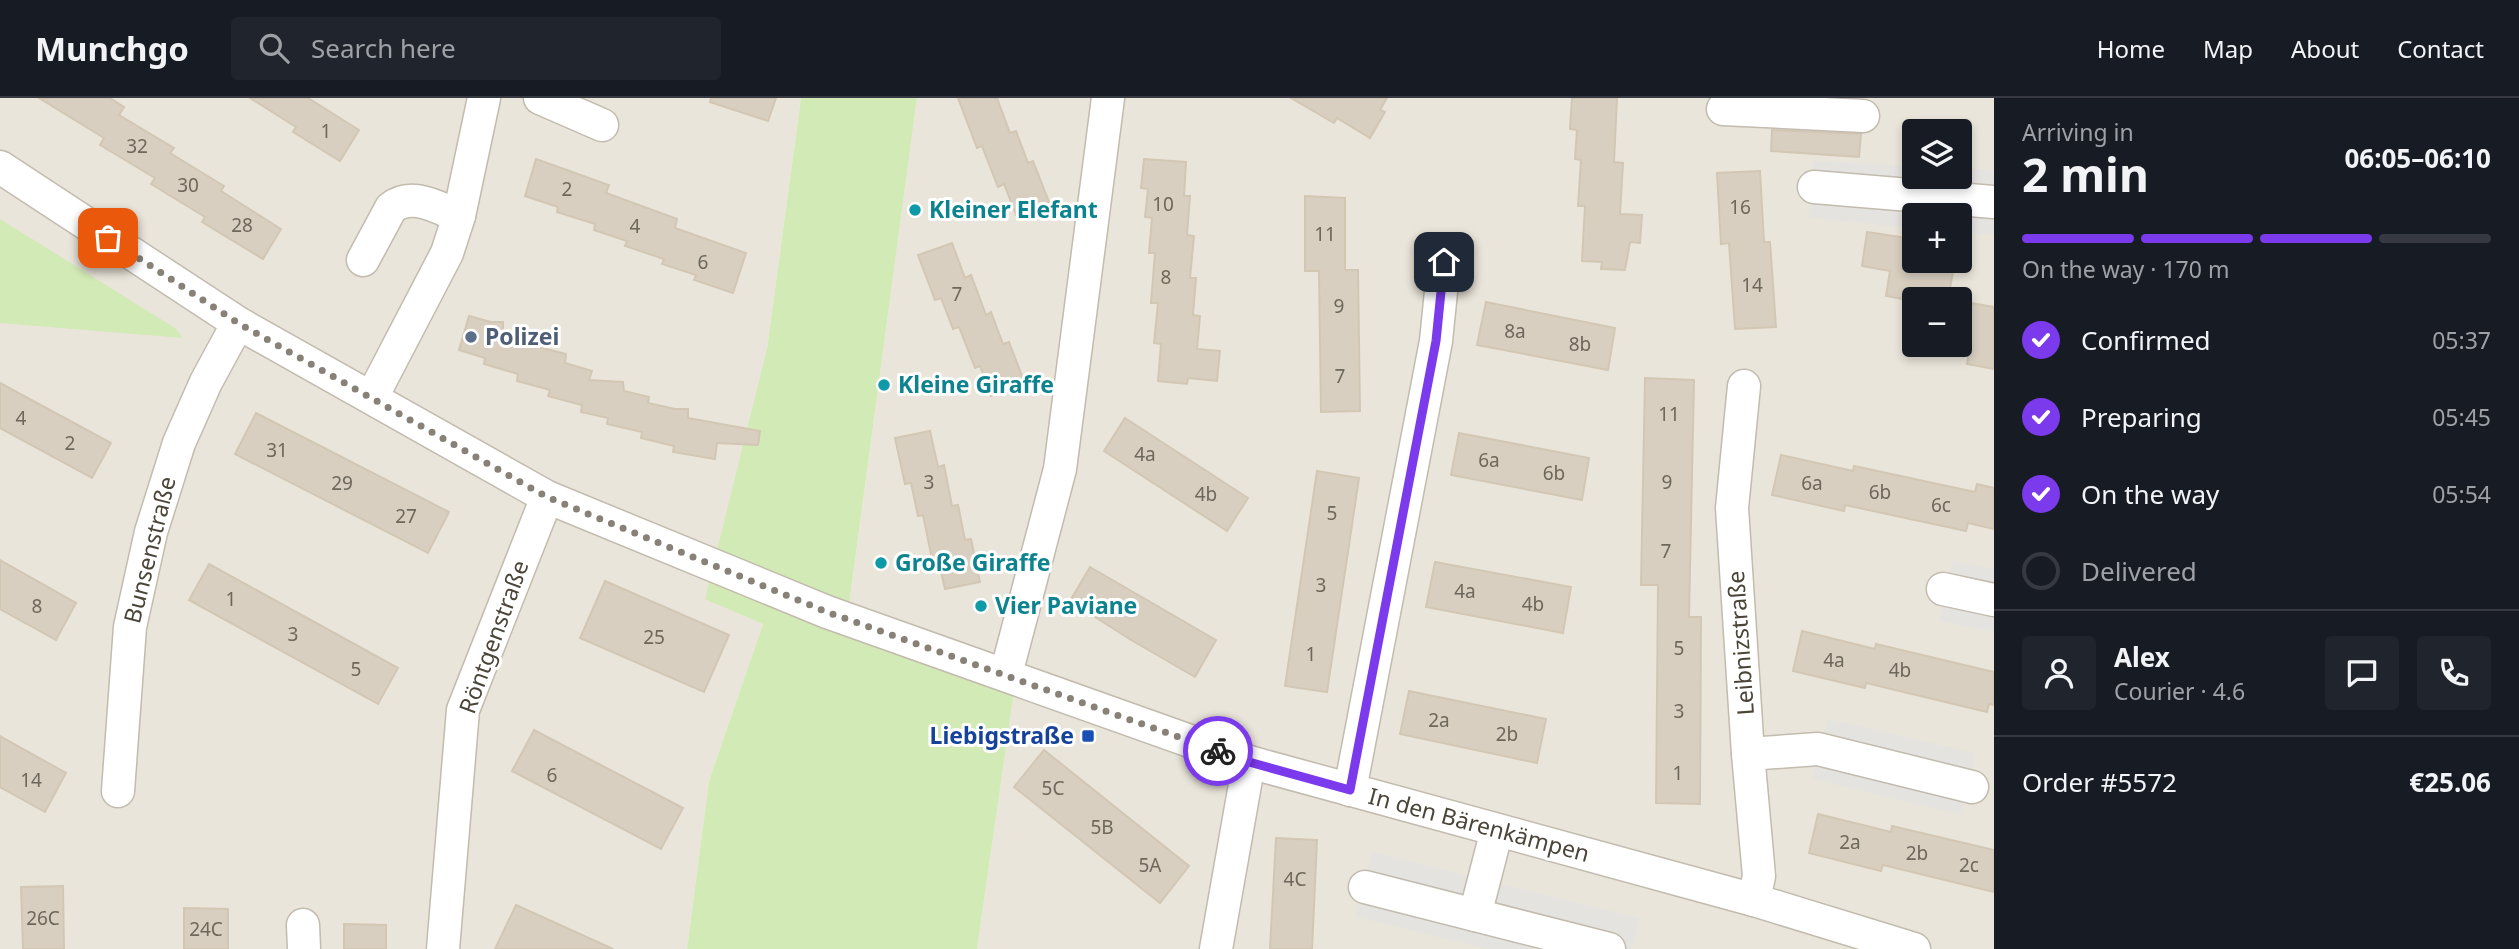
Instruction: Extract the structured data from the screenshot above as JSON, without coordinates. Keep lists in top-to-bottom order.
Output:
{
  "streets": {
    "street": [
      "Bunsenstraße",
      "Röntgenstraße",
      "Leibnizstraße",
      "In den Bärenkämpen"
    ]
  },
  "crossings": [
    ["Bunsenstraße", "In den Bärenkämpen"],
    ["Röntgenstraße", "In den Bärenkämpen"],
    ["Leibnizstraße", "In den Bärenkämpen"]
  ],
  "places": {
    "other": [
      "Kleiner Elefant",
      "Polizei",
      "Kleine Giraffe",
      "Große Giraffe",
      "Vier Paviane"
    ],
    "transit": ["Liebigstraße"]
  },
  "house_numbers": [
    "1",
    "32",
    "30",
    "2",
    "10",
    "16",
    "28",
    "4",
    "11",
    "6",
    "8",
    "14",
    "7",
    "9",
    "8a",
    "8b",
    "7",
    "11",
    "4",
    "2",
    "31",
    "4a",
    "6a",
    "6b",
    "3",
    "9",
    "29",
    "6a",
    "6b",
    "4b",
    "6c",
    "5",
    "27",
    "7",
    "3",
    "4a",
    "1",
    "4b",
    "8",
    "3",
    "25",
    "5",
    "1",
    "4a",
    "5",
    "4b",
    "3",
    "2a",
    "2b",
    "1",
    "6",
    "14",
    "5C",
    "5B",
    "2a",
    "2b",
    "5A",
    "2c",
    "4C",
    "26C",
    "24C"
  ],
  "page": {
    "header": "Munchgo",
    "search": "Search here",
    "nav": [
      "Home",
      "Map",
      "About",
      "Contact"
    ],
    "heading": ["2 min", "Arriving in", "06:05–06:10"],
    "panel": [
      "Alex",
      "Courier · 4.6",
      "Order #5572",
      "€25.06"
    ],
    "map_buttons": ["+", "−"],
    "bar": "On the way · 170 m",
    "list": [
      ["Confirmed", "05:37"],
      ["Preparing", "05:45"],
      ["On the way", "05:54"],
      "Delivered"
    ]
  }
}
